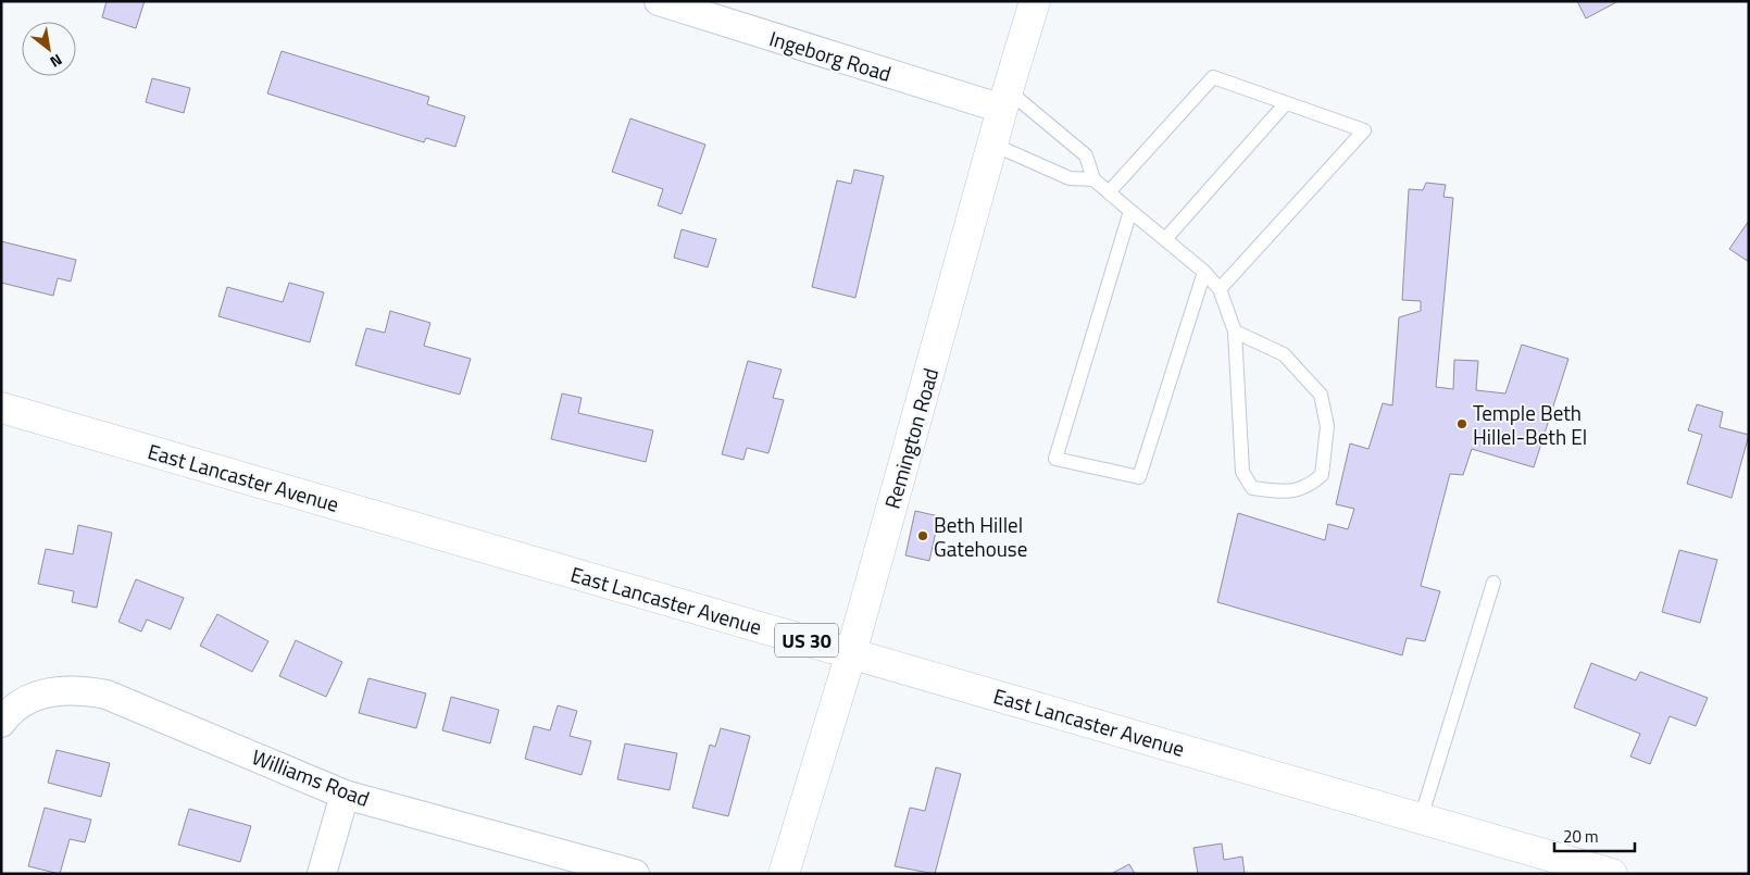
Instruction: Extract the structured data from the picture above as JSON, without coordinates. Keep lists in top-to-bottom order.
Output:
{
  "streets": {
    "main road": ["Remington Road", "East Lancaster Avenue", "US 30"],
    "street": ["Ingeborg Road", "Williams Road"]
  },
  "crossings": [
    ["Ingeborg Road", "Remington Road"],
    ["Remington Road", "East Lancaster Avenue"]
  ],
  "places": ["Temple Beth Hillel-Beth El", "Beth Hillel Gatehouse"],
  "scale_bar": "20 m",
  "north": "bottom right"
}
